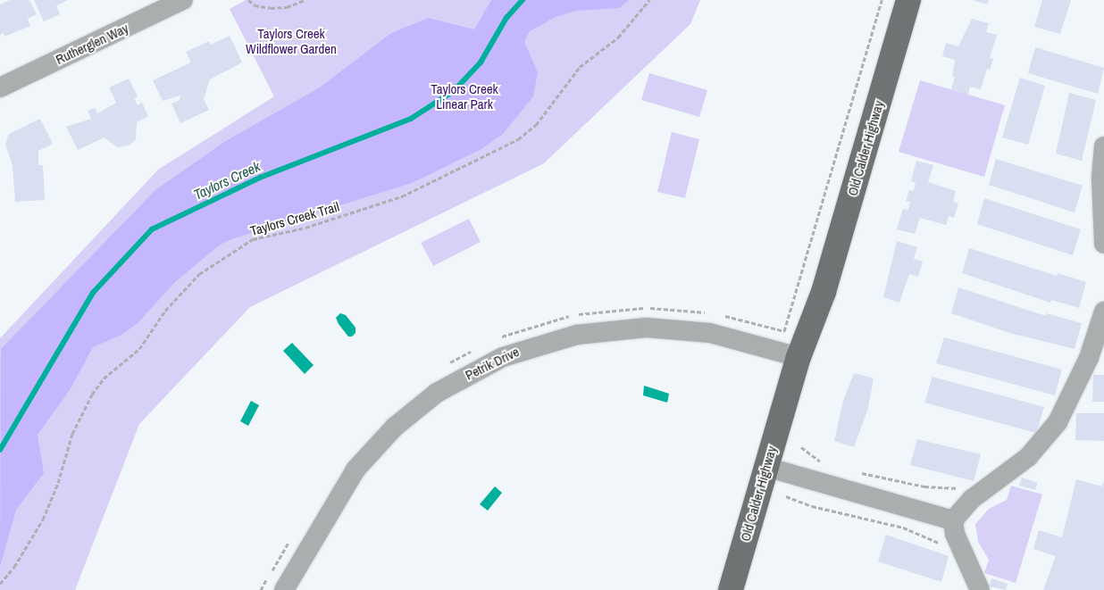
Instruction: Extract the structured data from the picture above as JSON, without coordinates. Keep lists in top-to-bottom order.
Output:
{
  "streets": {
    "main road": ["Old Calder Highway"],
    "street": ["Rutherglen Way", "Petrik Drive"],
    "path": ["Taylors Creek Trail"]
  },
  "crossings": [
    ["Old Calder Highway", "Petrik Drive"]
  ],
  "water": ["Taylors Creek"],
  "parks": ["Taylors Creek Wildflower Garden", "Taylors Creek Linear Park"]
}
